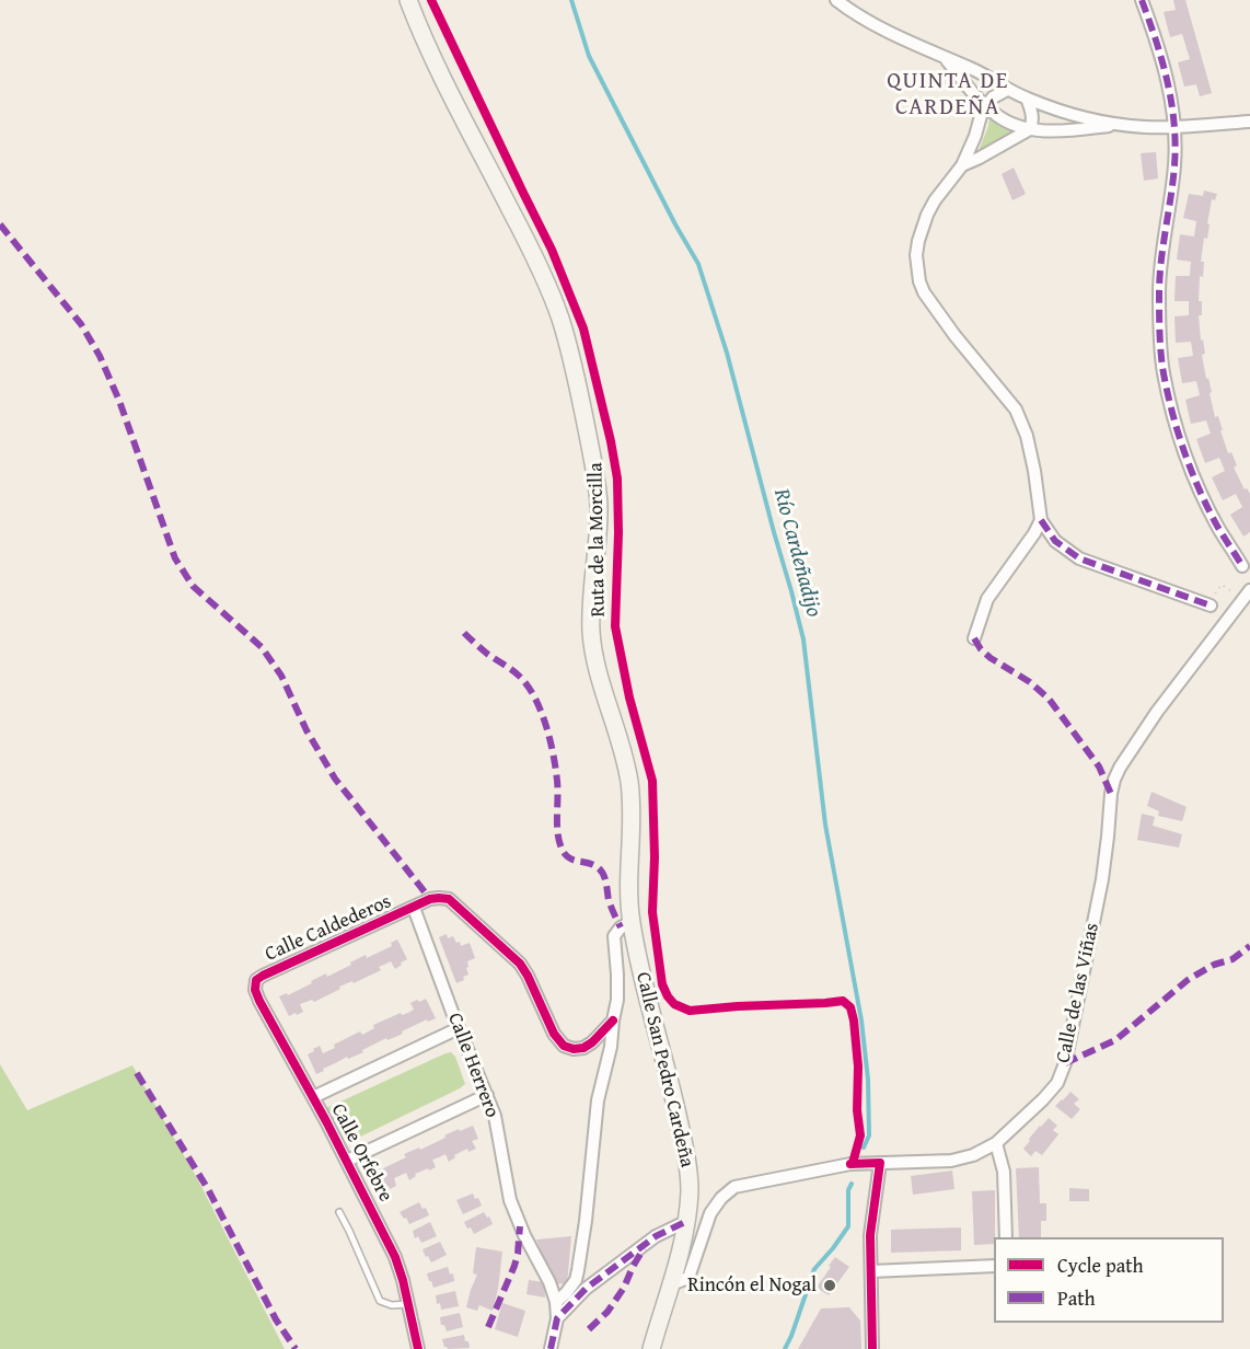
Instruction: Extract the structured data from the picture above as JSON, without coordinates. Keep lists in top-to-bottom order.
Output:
{
  "streets": {
    "main road": ["Calle San Pedro Cardeña"],
    "street": [
      "Calle Caldederos",
      "Calle de las Viñas",
      "Calle Herrero",
      "Calle Orfebre"
    ],
    "cycle path": ["Ruta de la Morcilla"]
  },
  "crossings": [
    ["Calle Caldederos", "Calle Herrero"],
    ["Calle Caldederos", "Calle Orfebre"],
    ["Calle de las Viñas", "Calle San Pedro Cardeña"]
  ],
  "districts": ["QUINTA DE CARDEÑA"],
  "water": ["Río Cardeñadijo"],
  "places": ["Rincón el Nogal"],
  "legend": ["Cycle path", "Path"]
}
